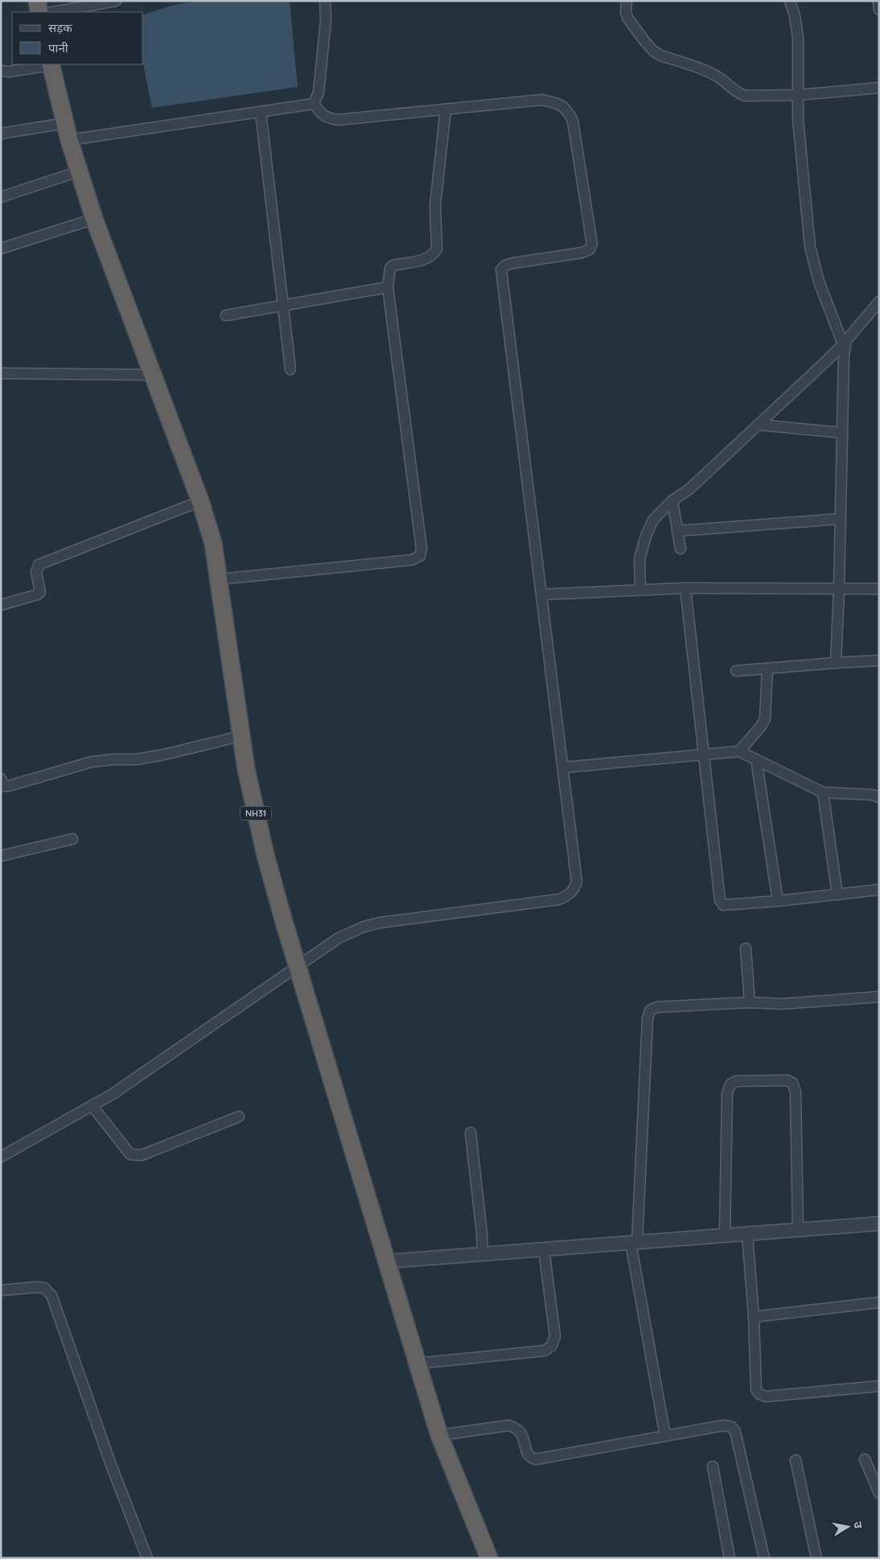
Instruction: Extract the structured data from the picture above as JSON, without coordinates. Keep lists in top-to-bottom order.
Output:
{
  "streets": {
    "highway": ["NH31"]
  },
  "legend": ["सड़क", "पानी"],
  "north": "right"
}
